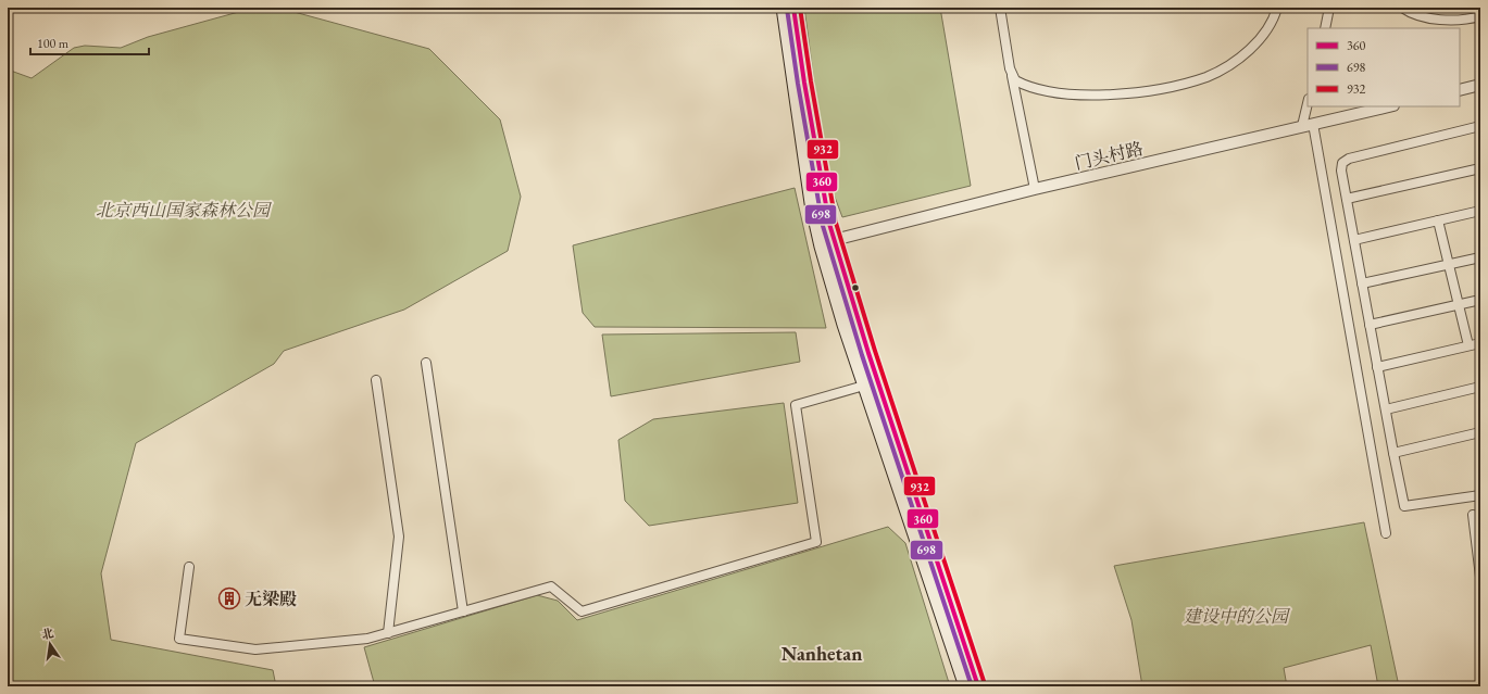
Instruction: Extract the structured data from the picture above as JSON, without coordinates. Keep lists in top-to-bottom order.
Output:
{
  "streets": {
    "street": ["门头村路"]
  },
  "districts": ["Nanhetan"],
  "parks": ["北京西山国家森林公园", "建设中的公园"],
  "places": {
    "building": ["无梁殿"]
  },
  "lines": ["transit line 360", "transit line 932", "transit line 698"],
  "legend": ["360", "698", "932"],
  "scale_bar": "100 m",
  "north": "top"
}
